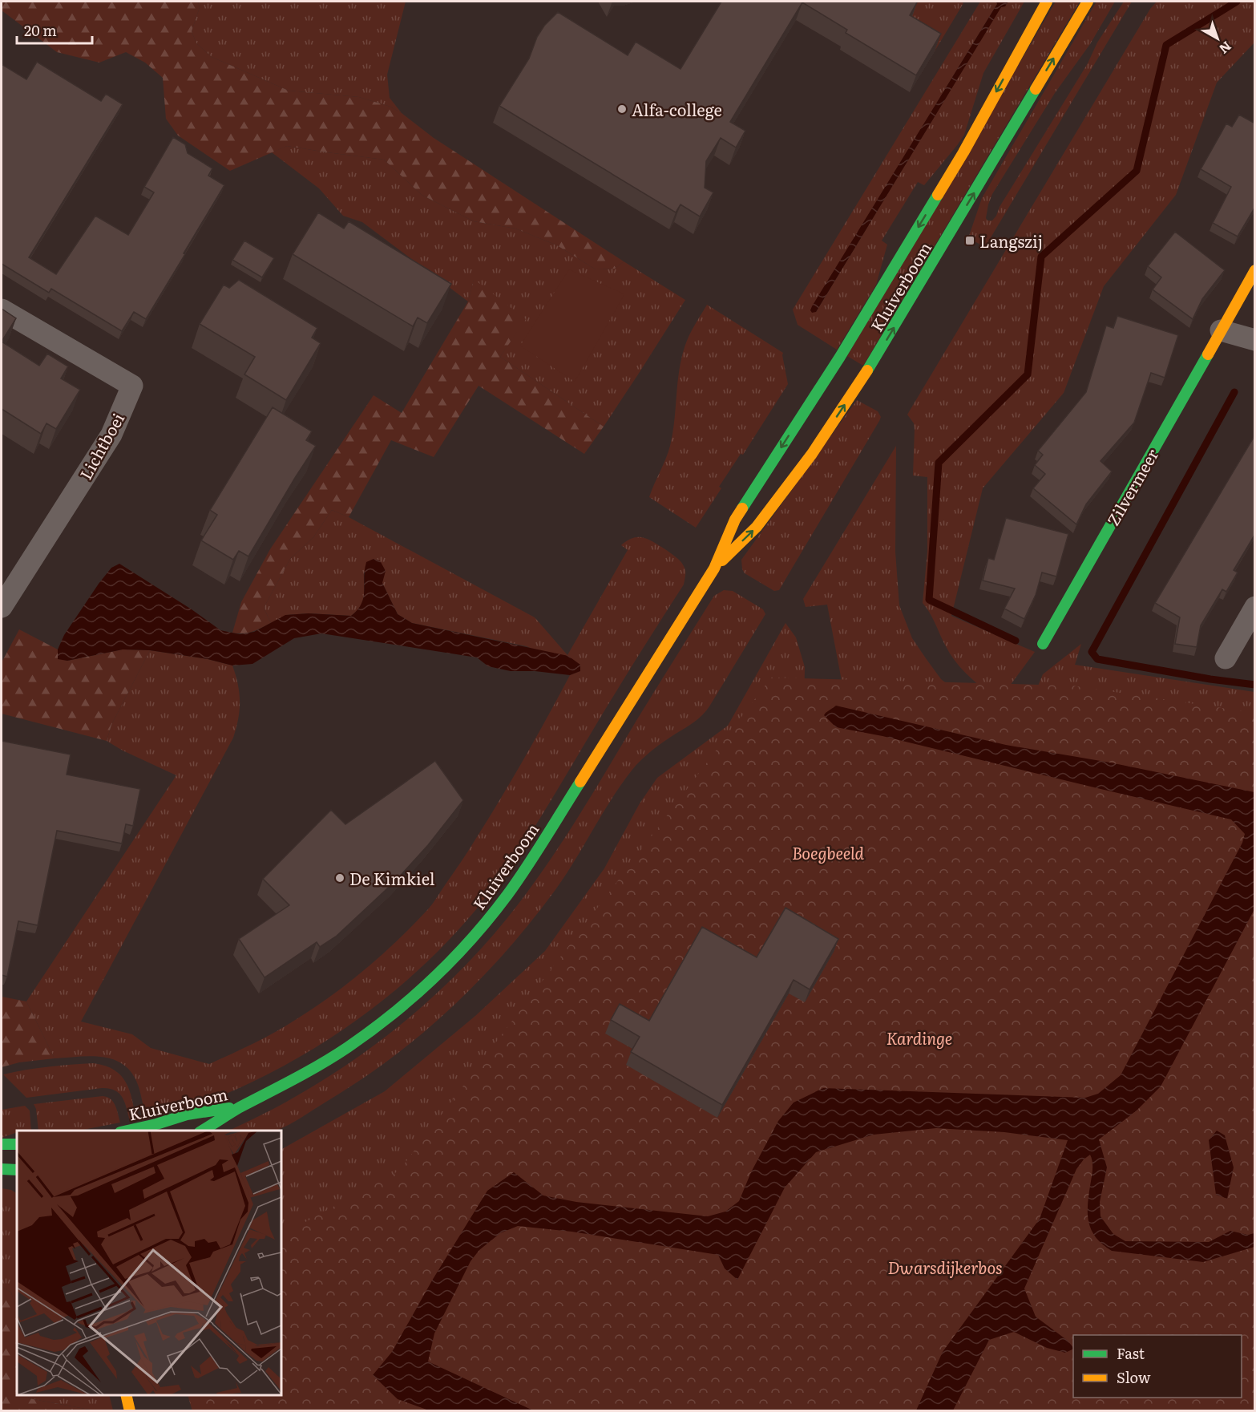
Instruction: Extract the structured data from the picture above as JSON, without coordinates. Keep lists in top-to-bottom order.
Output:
{
  "streets": {
    "main road": ["Kluiverboom", "Zilvermeer"],
    "street": ["Lichtboei"]
  },
  "parks": ["Boegbeeld", "Kardinge", "Dwarsdijkerbos"],
  "places": {
    "other": ["Alfa-college", "De Kimkiel"],
    "transit": ["Langszij"]
  },
  "legend": ["Fast", "Slow"],
  "scale_bar": "20 m",
  "north": "bottom right"
}
